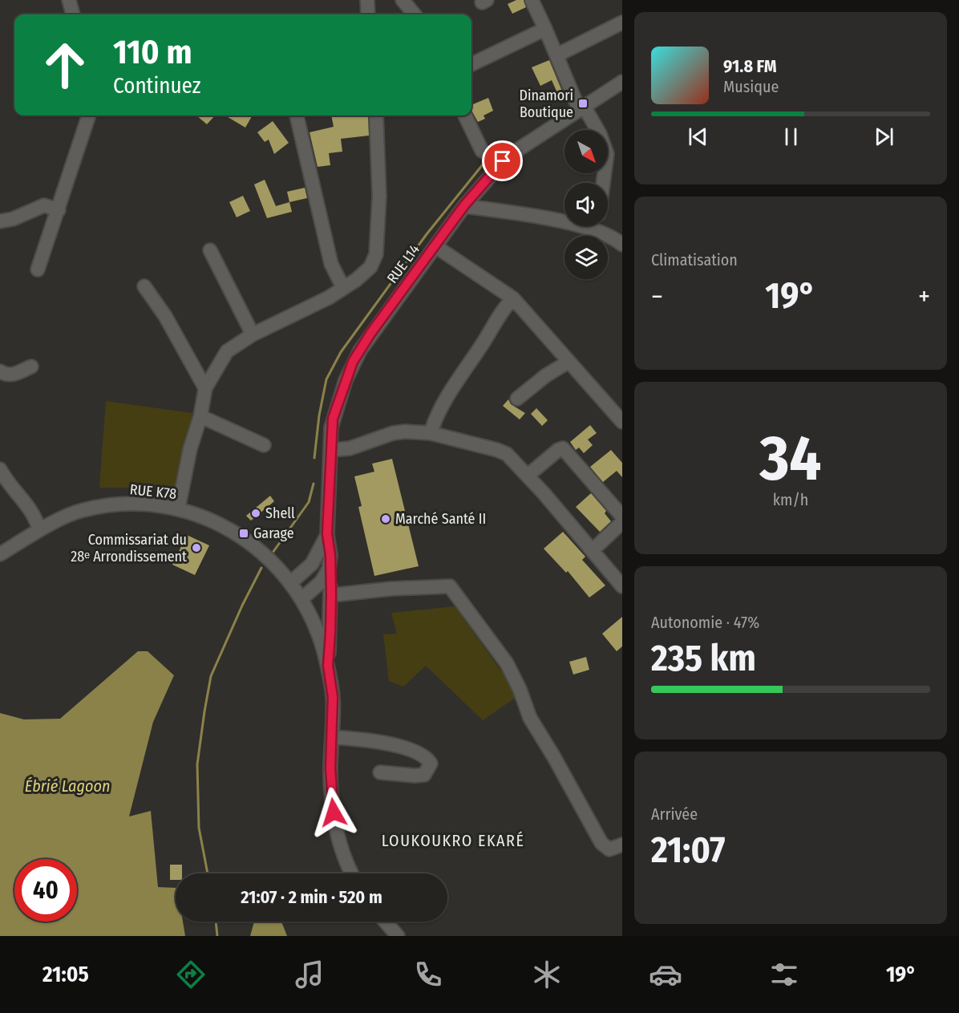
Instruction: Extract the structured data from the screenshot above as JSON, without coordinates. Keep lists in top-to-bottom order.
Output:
{
  "streets": {
    "street": ["RUE L14", "RUE K78"]
  },
  "crossings": [
    ["RUE L14", "RUE K78"]
  ],
  "districts": ["LOUKOUKRO EKARÉ"],
  "water": ["Ébrié Lagoon"],
  "places": {
    "transit": ["Dinamori Boutique", "Garage"],
    "other": ["Shell", "Marché Santé II", "Commissariat du 28ᵉ Arrondissement"]
  },
  "north": "bottom right",
  "page": {
    "turn": ["110 m", "Continuez"],
    "song": ["91.8 FM", "Musique"],
    "tile": [
      "Climatisation",
      ["34", "km/h"],
      ["Autonomie · 47%", "235 km"],
      ["Arrivée", "21:07"]
    ],
    "heat": ["−", "19°", "+"],
    "limit": "40",
    "trip": "21:07 · 2 min · 520 m",
    "tabs": ["21:05", "19°"]
  }
}
